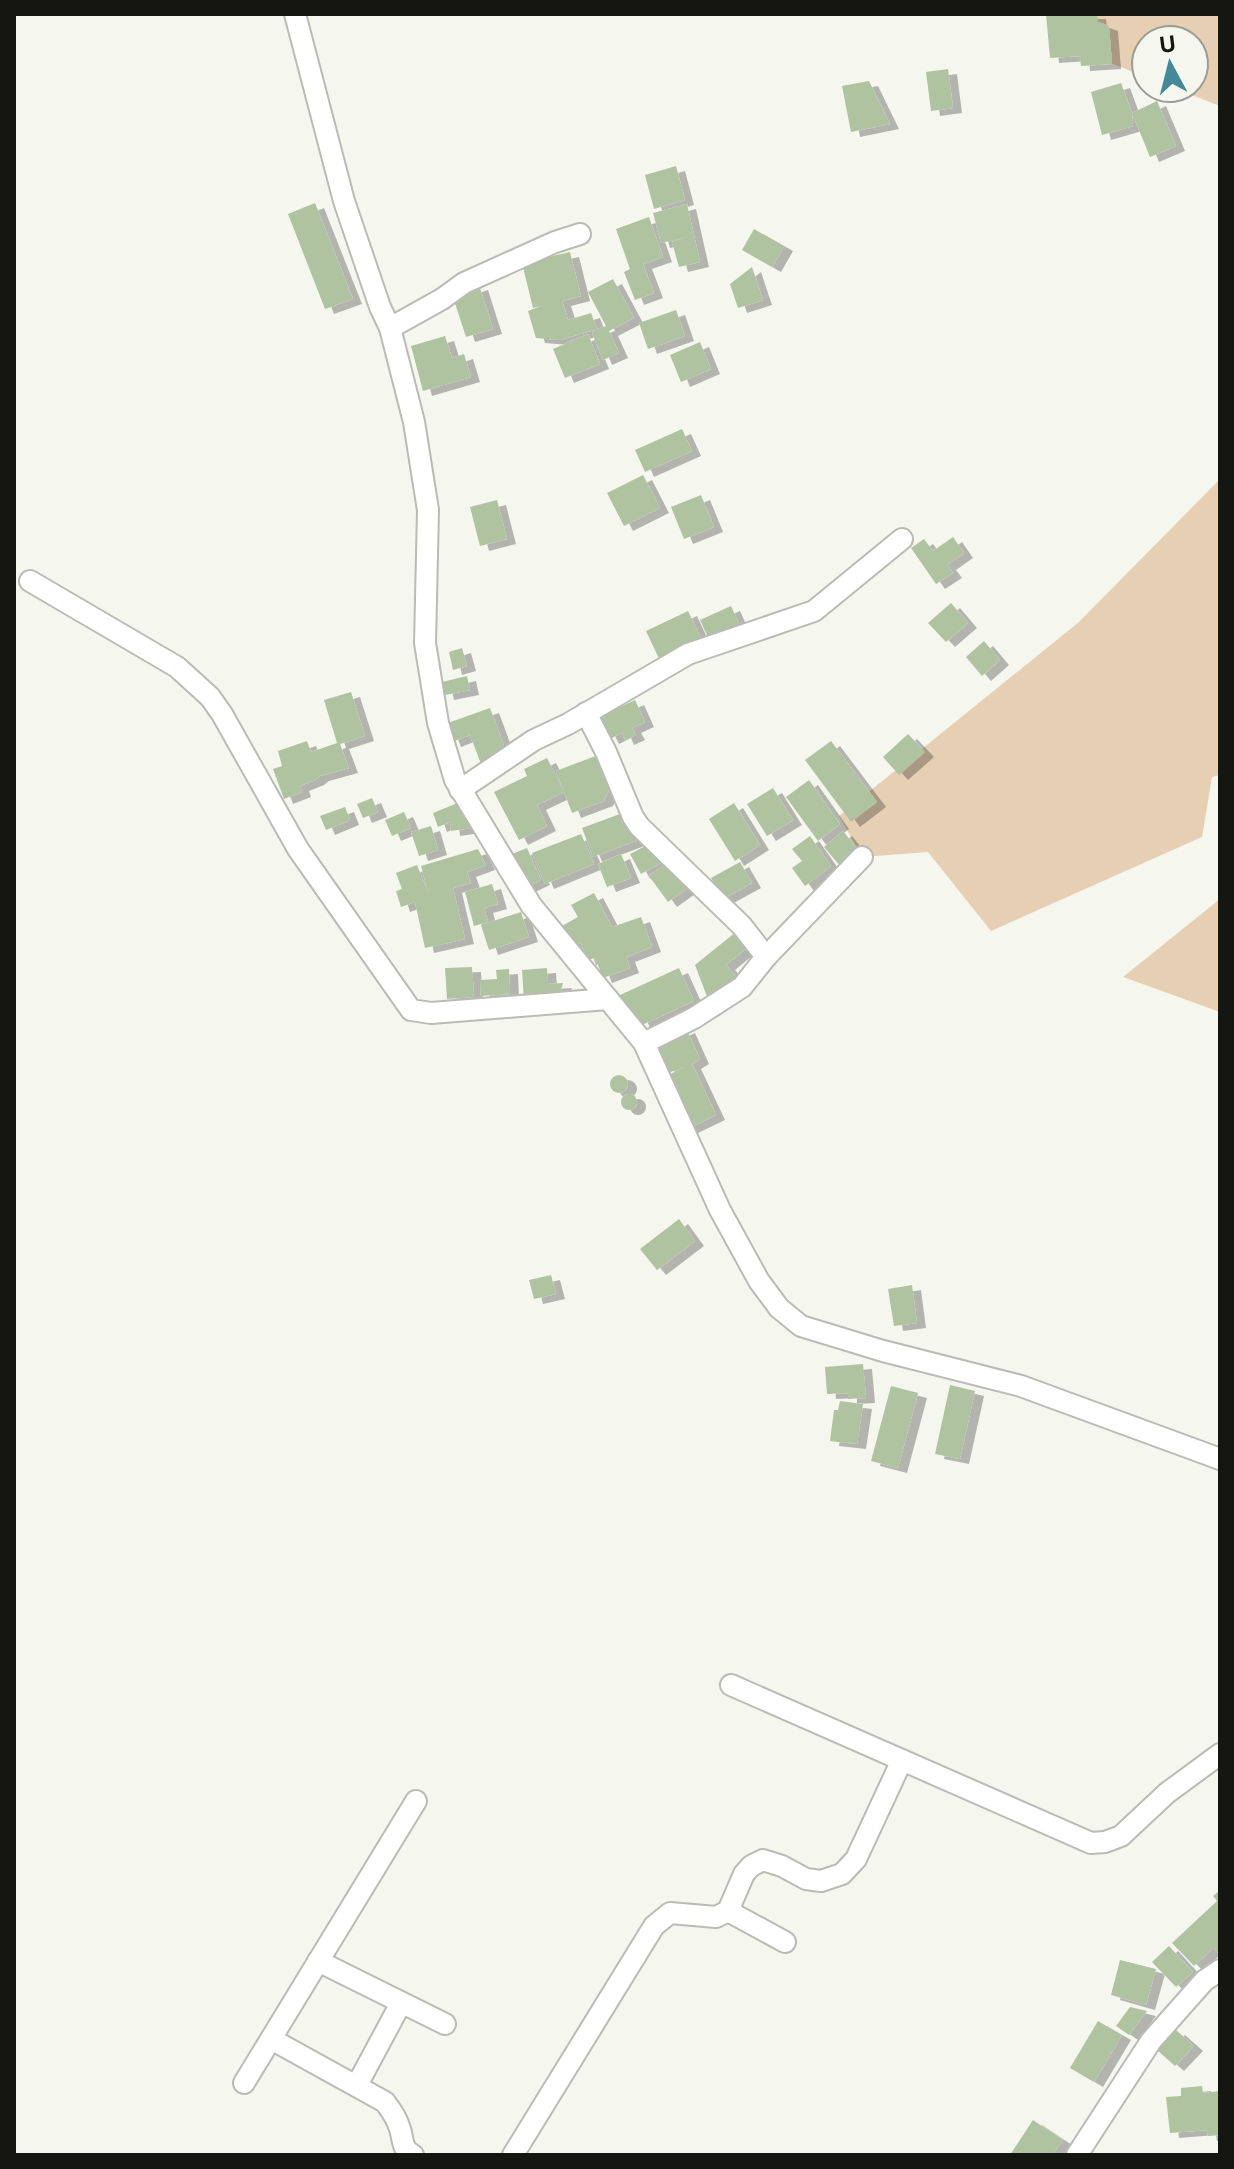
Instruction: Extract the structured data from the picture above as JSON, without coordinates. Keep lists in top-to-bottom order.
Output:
{
  "north": "top"
}
